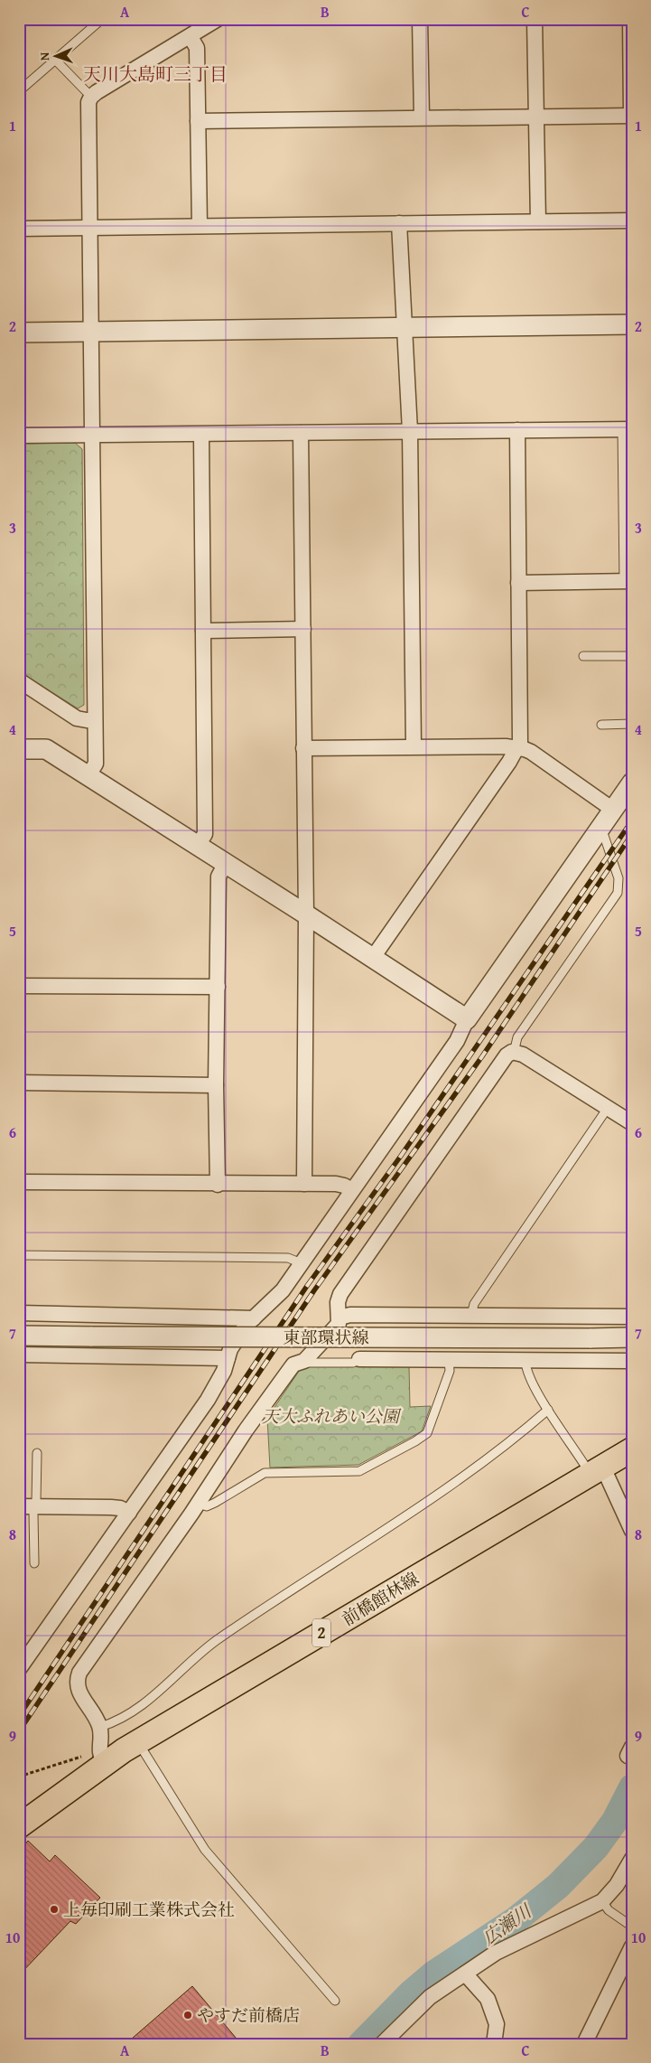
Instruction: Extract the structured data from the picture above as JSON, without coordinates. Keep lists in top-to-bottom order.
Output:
{
  "streets": {
    "main road": ["前橋館林線", "2"],
    "street": ["東部環状線"]
  },
  "districts": ["天川大島町三丁目"],
  "water": ["広瀬川"],
  "parks": ["天大ふれあい公園"],
  "places": ["上毎印刷工業株式会社", "やすだ前橋店"],
  "north": "left",
  "grid": {
    "columns": ["A", "B", "C"],
    "rows": [
      "1",
      "2",
      "3",
      "4",
      "5",
      "6",
      "7",
      "8",
      "9",
      "10"
    ]
  }
}
